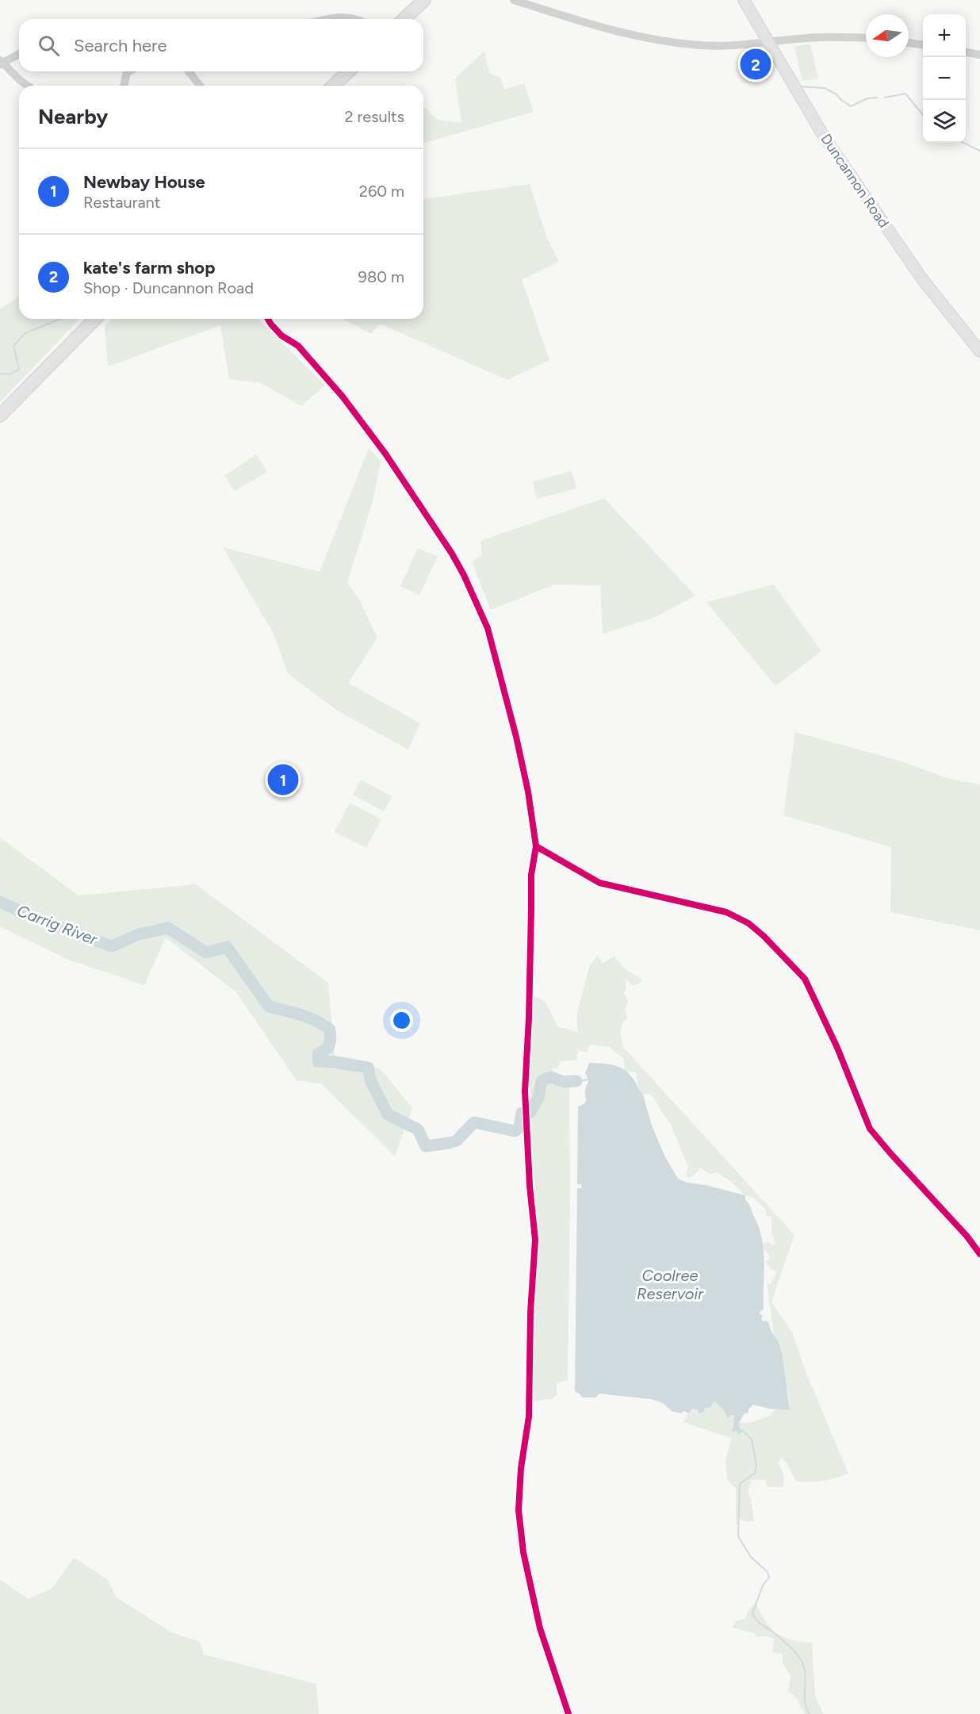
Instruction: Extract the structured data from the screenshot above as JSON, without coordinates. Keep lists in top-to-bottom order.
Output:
{
  "streets": {
    "main road": ["Duncannon Road"]
  },
  "water": ["Carrig River", "Coolree Reservoir"],
  "north": "left",
  "page": {
    "map_buttons": ["+", "−"],
    "search": "Search here",
    "pins": ["2", "1"],
    "heading": ["Nearby", "2 results"],
    "list": [
      {
        "mark": "1",
        "name": "Newbay House",
        "note": "Restaurant",
        "value": "260 m"
      },
      {
        "mark": "2",
        "name": "kate's farm shop",
        "note": "Shop · Duncannon Road",
        "value": "980 m"
      }
    ]
  }
}
